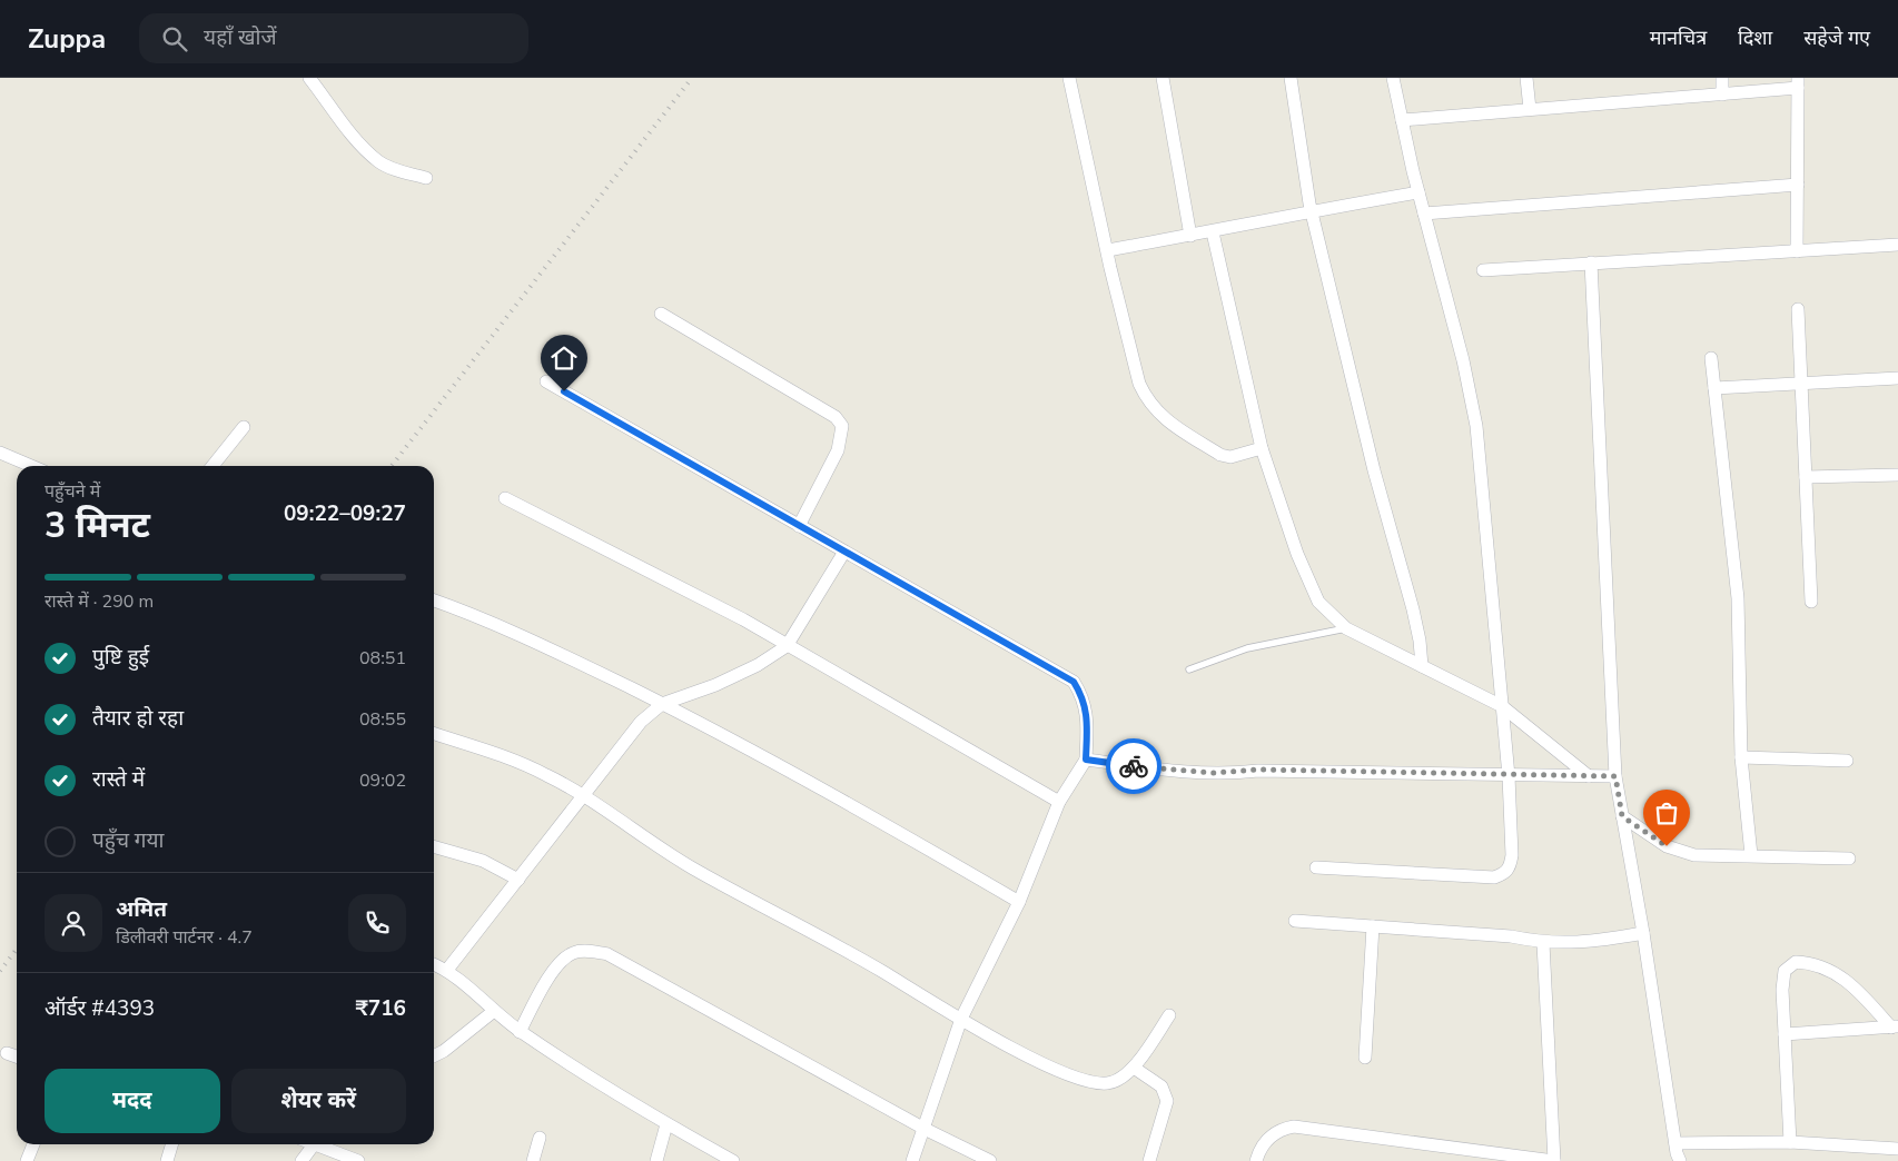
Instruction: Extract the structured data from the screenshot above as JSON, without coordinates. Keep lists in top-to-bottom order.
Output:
{
  "page": {
    "header": "Zuppa",
    "search": "यहाँ खोजें",
    "nav": ["मानचित्र", "दिशा", "सहेजे गए"],
    "heading": ["3 मिनट", "पहुँचने में", "09:22–09:27"],
    "panel": [
      "अमित",
      "डिलीवरी पार्टनर · 4.7",
      "ऑर्डर #4393",
      "₹716"
    ],
    "bar": "रास्ते में · 290 m",
    "list": [
      ["पुष्टि हुई", "08:51"],
      ["तैयार हो रहा", "08:55"],
      ["रास्ते में", "09:02"],
      "पहुँच गया"
    ],
    "buttons": ["मदद", "शेयर करें"]
  }
}
